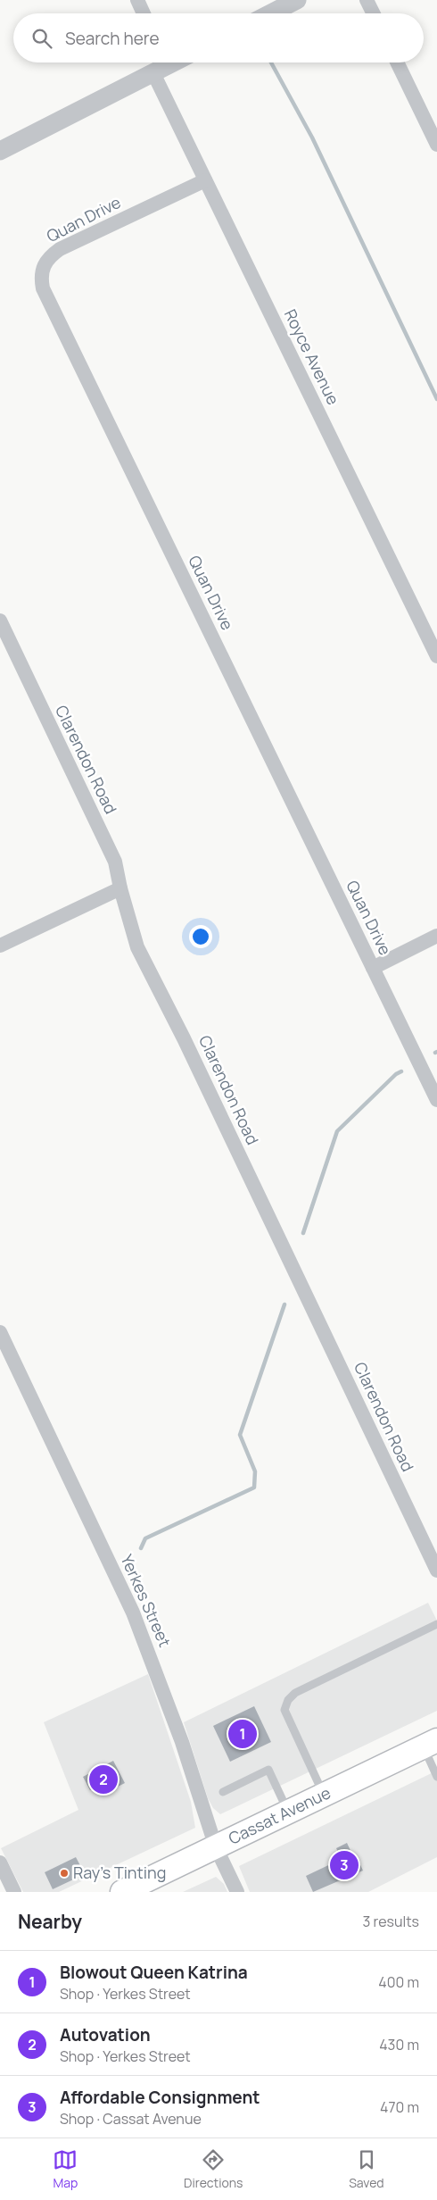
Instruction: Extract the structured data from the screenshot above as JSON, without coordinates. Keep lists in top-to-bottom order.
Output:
{
  "streets": {
    "main road": ["Cassat Avenue"],
    "street": [
      "Quan Drive",
      "Royce Avenue",
      "Clarendon Road",
      "Yerkes Street"
    ]
  },
  "crossings": [
    ["Quan Drive", "Royce Avenue"],
    ["Yerkes Street", "Cassat Avenue"]
  ],
  "places": ["Ray's Tinting"],
  "page": {
    "search": "Search here",
    "pins": ["1", "2", "3"],
    "heading": ["Nearby", "3 results"],
    "list": [
      {
        "mark": "1",
        "name": "Blowout Queen Katrina",
        "note": "Shop · Yerkes Street",
        "value": "400 m"
      },
      {
        "mark": "2",
        "name": "Autovation",
        "note": "Shop · Yerkes Street",
        "value": "430 m"
      },
      {
        "mark": "3",
        "name": "Affordable Consignment",
        "note": "Shop · Cassat Avenue",
        "value": "470 m"
      }
    ],
    "nav": ["Map", "Directions", "Saved"]
  }
}
